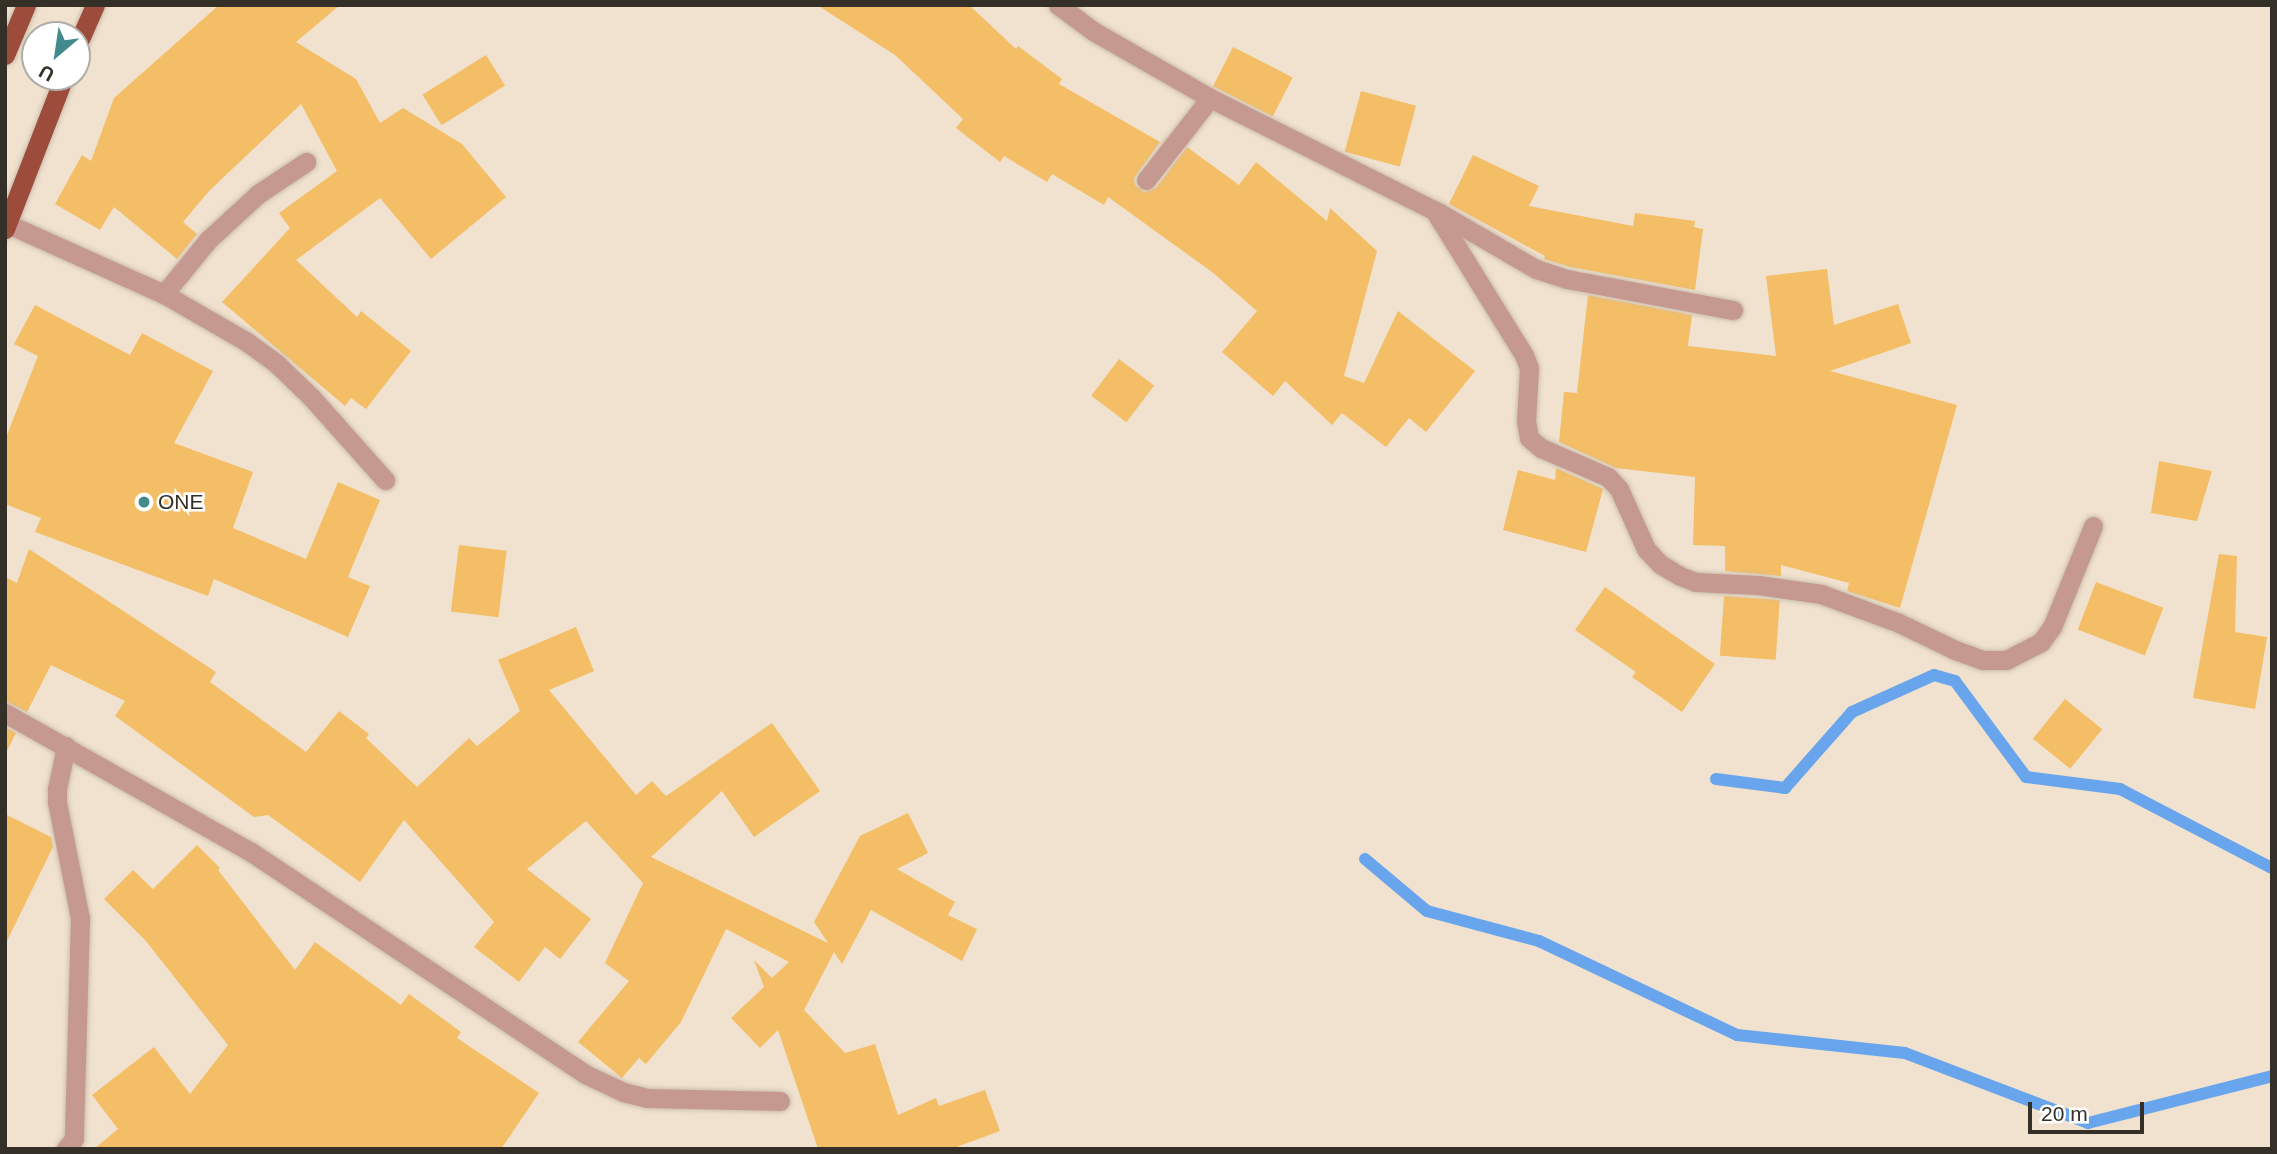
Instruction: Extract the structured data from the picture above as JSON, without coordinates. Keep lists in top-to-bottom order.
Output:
{
  "places": ["ONE"],
  "scale_bar": "20 m",
  "north": "bottom left"
}
